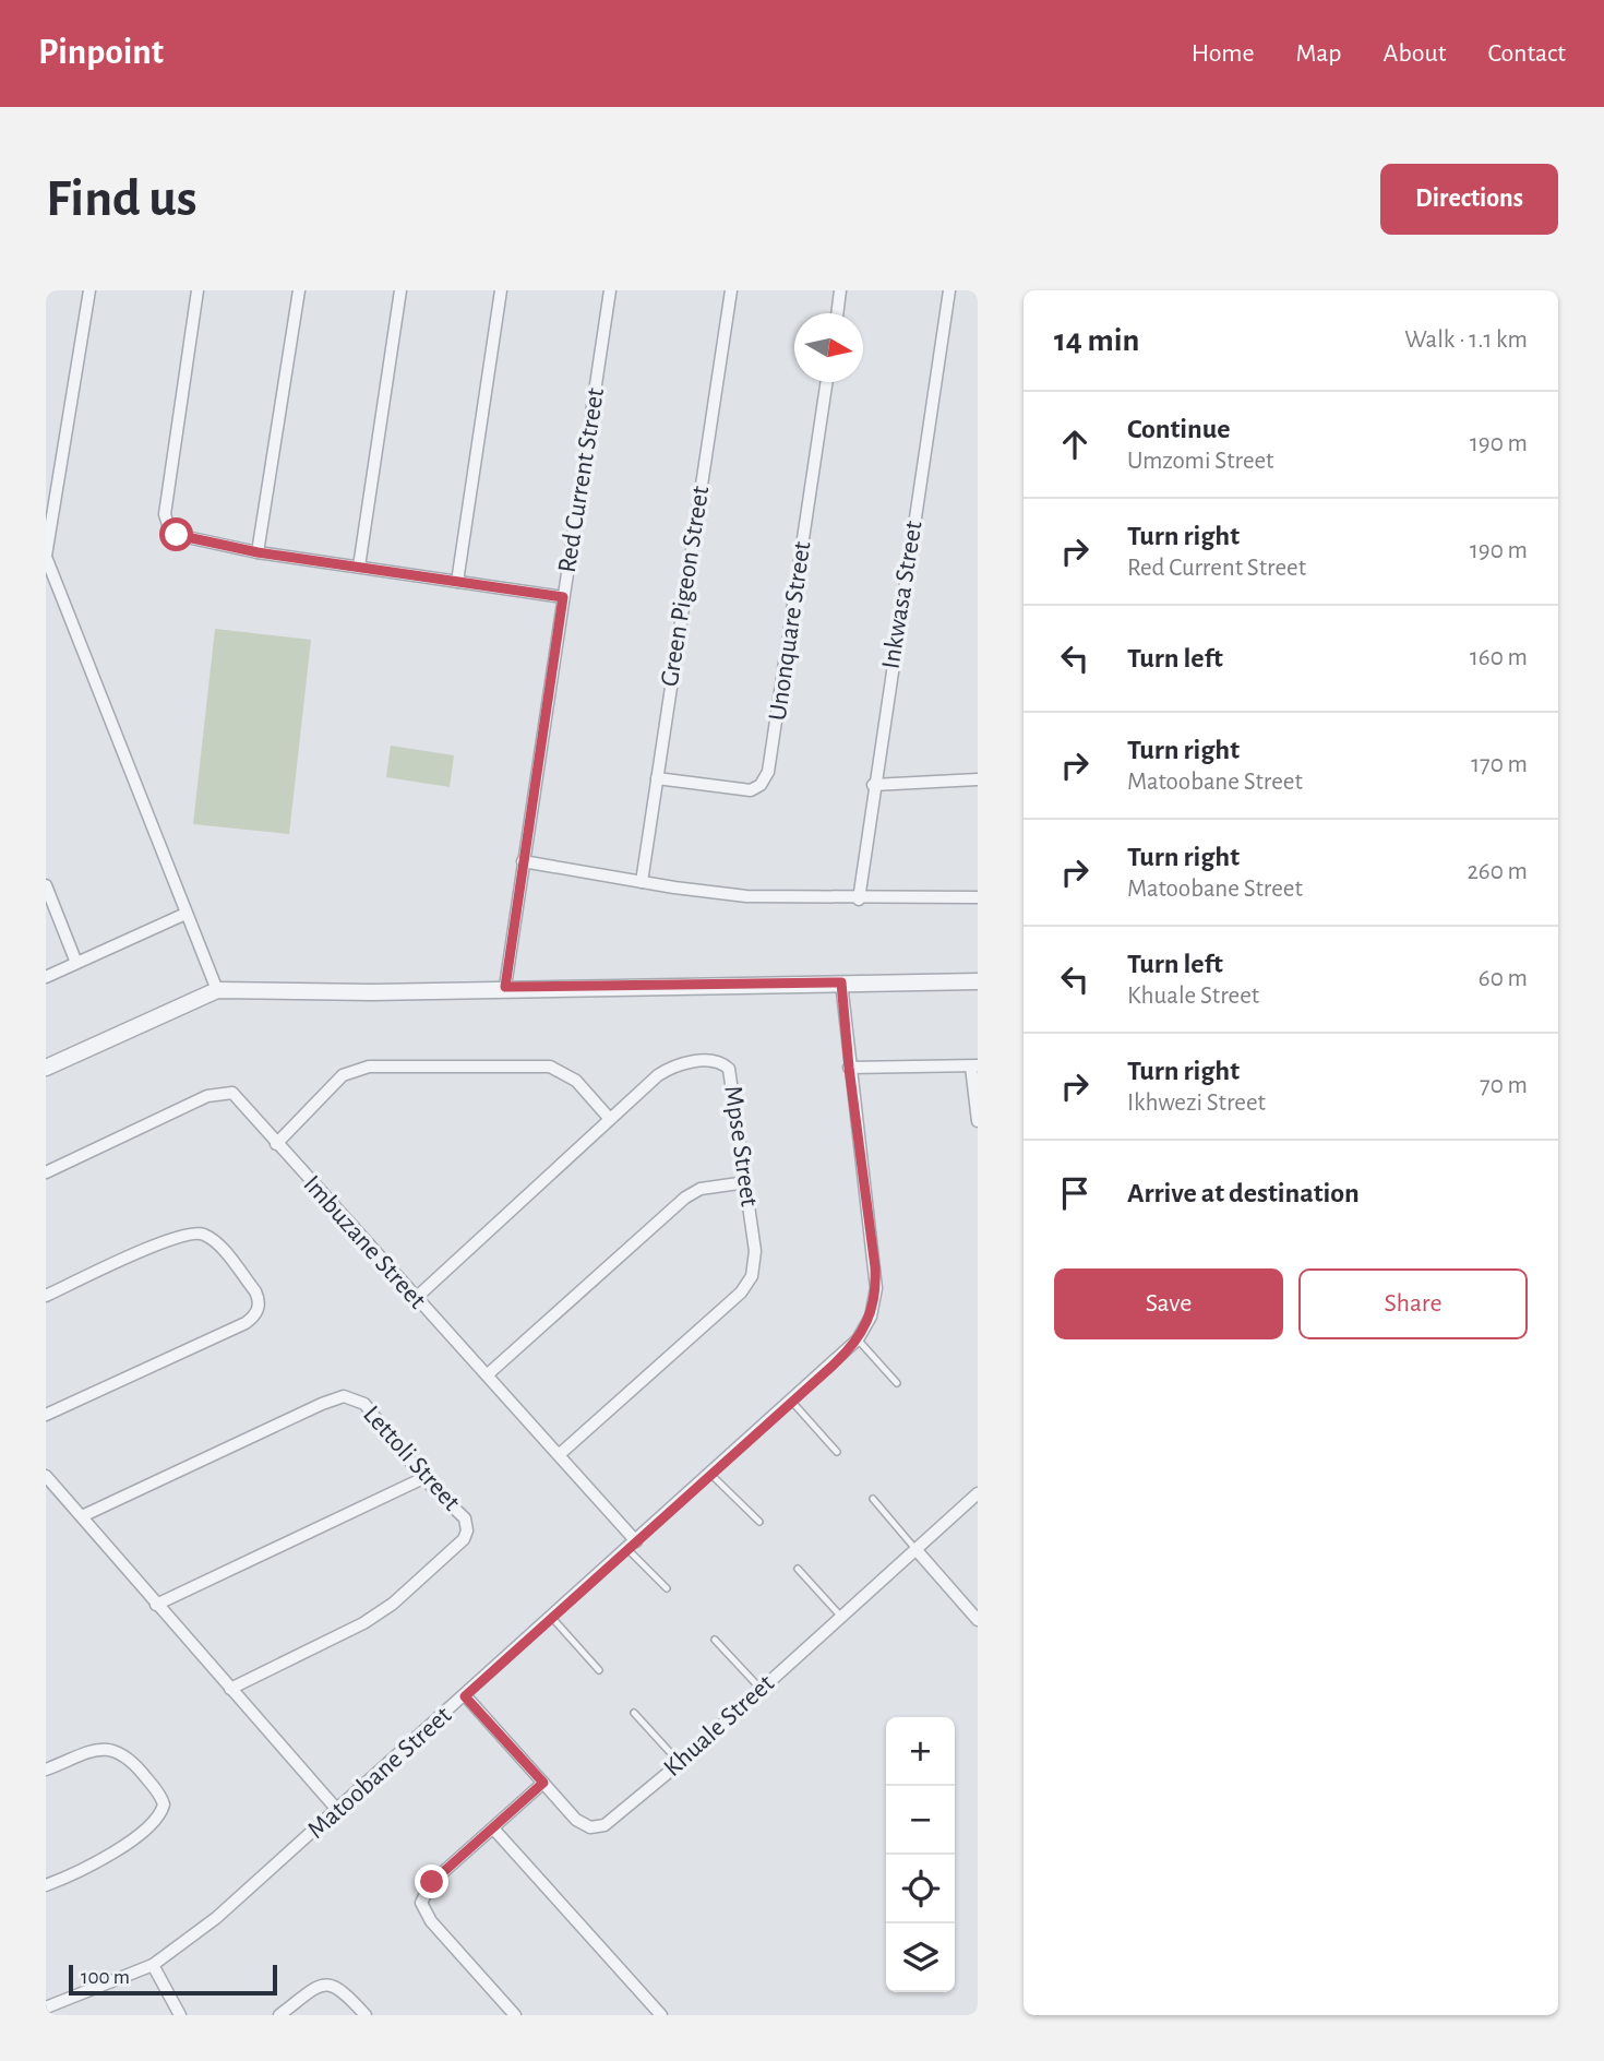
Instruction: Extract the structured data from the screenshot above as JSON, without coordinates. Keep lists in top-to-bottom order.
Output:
{
  "streets": {
    "street": [
      "Red Current Street",
      "Green Pigeon Street",
      "Inkwasa Street",
      "Unonquare Street",
      "Mpse Street",
      "Imbuzane Street",
      "Lettoli Street",
      "Khuale Street",
      "Matoobane Street"
    ]
  },
  "crossings": [
    ["Green Pigeon Street", "Unonquare Street"],
    ["Mpse Street", "Imbuzane Street"],
    ["Imbuzane Street", "Matoobane Street"],
    ["Khuale Street", "Matoobane Street"]
  ],
  "scale_bar": "100 m",
  "north": "right",
  "page": {
    "header": "Pinpoint",
    "nav": [
      "Home",
      "Map",
      "About",
      "Contact"
    ],
    "buttons": [
      "Directions",
      ["Save", "Share"]
    ],
    "title": "Find us",
    "heading": ["14 min", "Walk · 1.1 km"],
    "list": [
      ["Continue", "Umzomi Street", "190 m"],
      ["Turn right", "Red Current Street", "190 m"],
      ["Turn left", "160 m"],
      ["Turn right", "Matoobane Street", "170 m"],
      ["Turn right", "Matoobane Street", "260 m"],
      ["Turn left", "Khuale Street", "60 m"],
      ["Turn right", "Ikhwezi Street", "70 m"],
      "Arrive at destination"
    ],
    "map_buttons": ["+", "−"],
    "scale": "100 m"
  }
}
